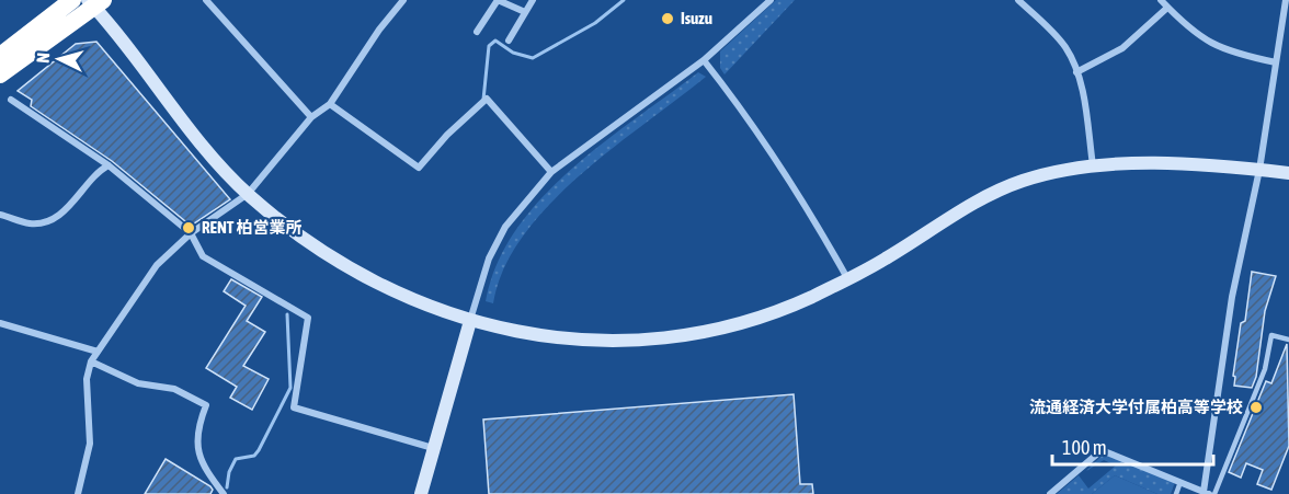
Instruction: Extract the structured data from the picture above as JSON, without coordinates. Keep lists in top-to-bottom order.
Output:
{
  "places": ["Isuzu", "RENT 柏営業所", "流通経済大学付属柏高等学校"],
  "scale_bar": "100 m",
  "north": "left"
}
